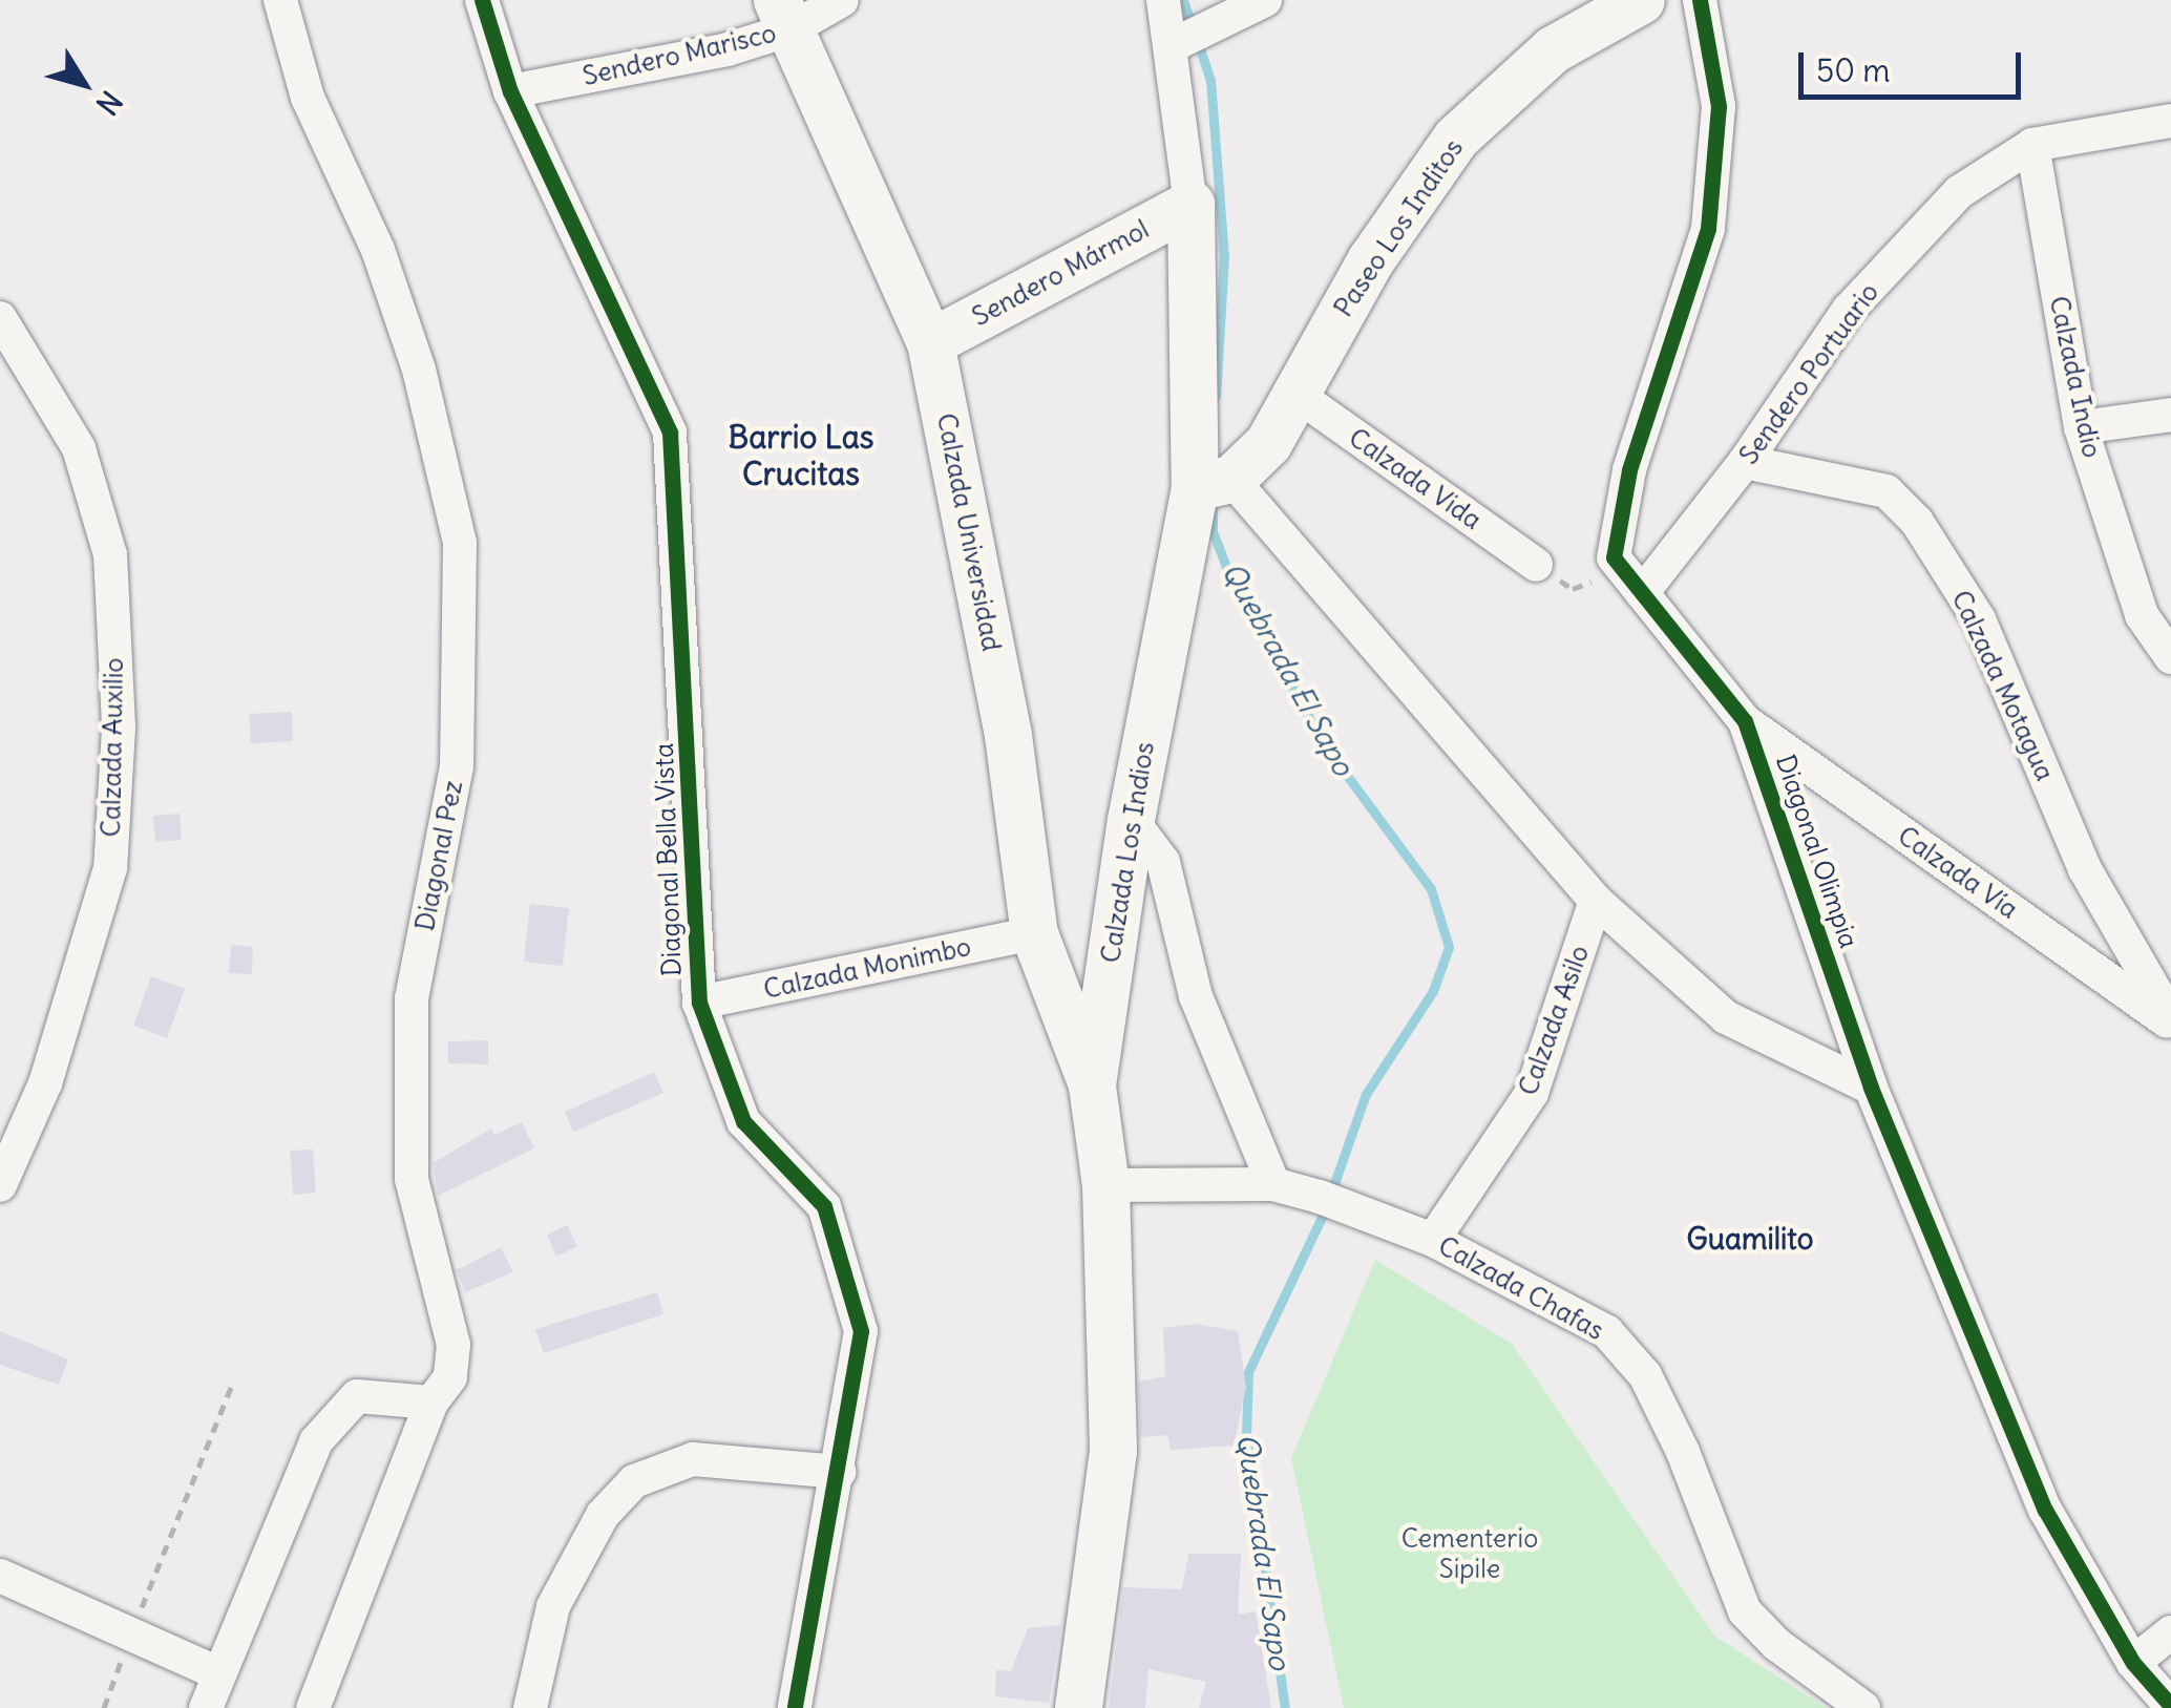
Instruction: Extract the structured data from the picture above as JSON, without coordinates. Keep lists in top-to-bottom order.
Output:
{
  "streets": {
    "street": [
      "Sendero Marisco",
      "Paseo Los Inditos",
      "Sendero Mármol",
      "Sendero Portuario",
      "Calzada Indio",
      "Calzada Vida",
      "Calzada Universidad",
      "Calzada Motagua",
      "Calzada Auxilio",
      "Diagonal Olimpia",
      "Calzada Los Indios",
      "Diagonal Pez",
      "Diagonal Bella Vista",
      "Calzada Vía",
      "Calzada Monimbo",
      "Calzada Asilo",
      "Calzada Chafas"
    ]
  },
  "crossings": [
    ["Sendero Marisco", "Calzada Universidad"],
    ["Sendero Marisco", "Diagonal Bella Vista"],
    ["Paseo Los Inditos", "Calzada Vida"],
    ["Paseo Los Inditos", "Calzada Los Indios"],
    ["Sendero Mármol", "Calzada Universidad"],
    ["Sendero Mármol", "Calzada Los Indios"],
    ["Sendero Portuario", "Calzada Indio"],
    ["Sendero Portuario", "Calzada Motagua"],
    ["Sendero Portuario", "Diagonal Olimpia"],
    ["Calzada Universidad", "Calzada Los Indios"],
    ["Calzada Universidad", "Calzada Monimbo"],
    ["Calzada Motagua", "Calzada Vía"],
    ["Diagonal Olimpia", "Calzada Vía"],
    ["Calzada Los Indios", "Calzada Chafas"],
    ["Diagonal Bella Vista", "Calzada Monimbo"],
    ["Calzada Asilo", "Calzada Chafas"]
  ],
  "districts": ["Barrio Las Crucitas", "Guamilito"],
  "water": ["Quebrada El Sapo"],
  "parks": ["Cementerio Sipile"],
  "scale_bar": "50 m",
  "north": "bottom right"
}
